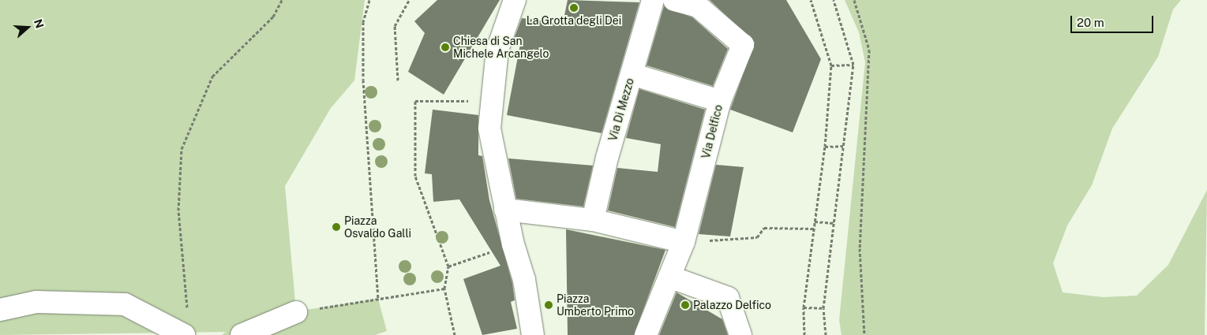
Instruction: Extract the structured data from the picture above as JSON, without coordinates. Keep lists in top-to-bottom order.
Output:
{
  "streets": {
    "street": ["Via Di Mezzo", "Via Delfico"]
  },
  "places": [
    "La Grotta degli Dei",
    "Chiesa di San Michele Arcangelo",
    "Piazza Osvaldo Galli",
    "Piazza Umberto Primo",
    "Palazzo Delfico"
  ],
  "scale_bar": "20 m",
  "north": "right"
}
